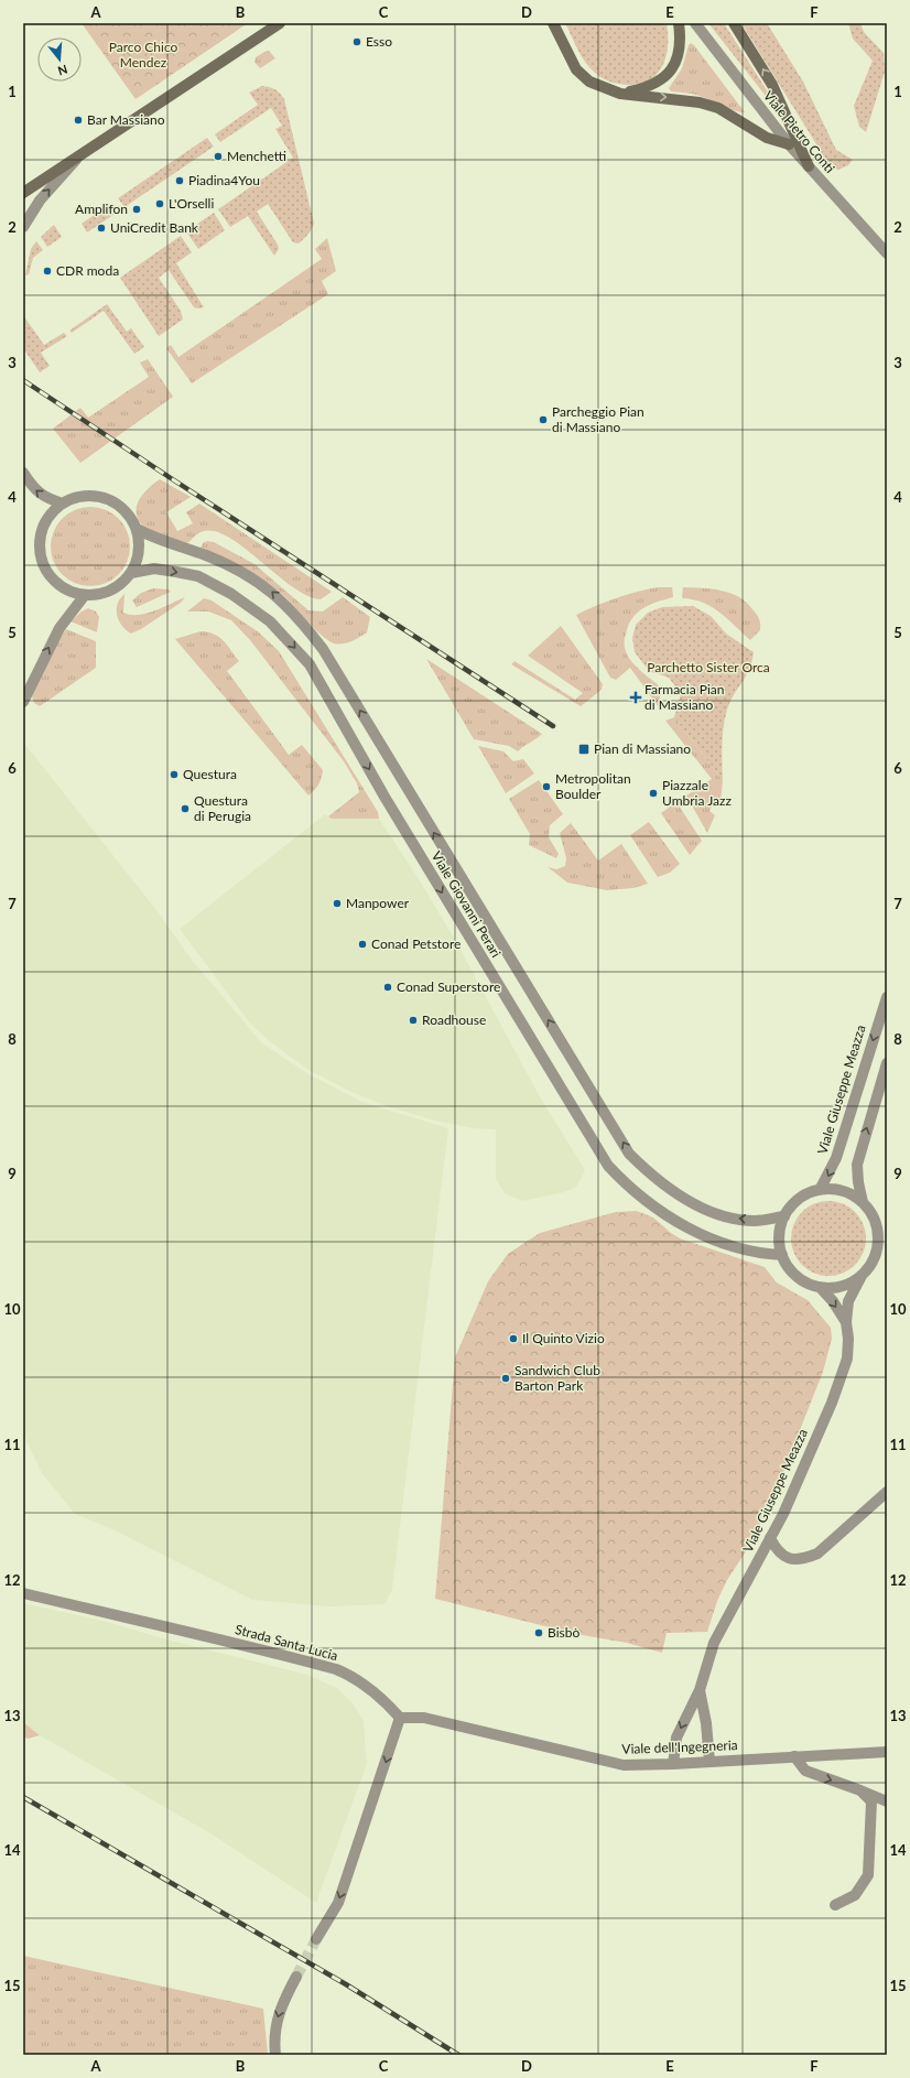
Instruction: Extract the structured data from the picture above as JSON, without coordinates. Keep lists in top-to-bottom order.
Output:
{
  "streets": {
    "street": [
      "Viale Pietro Conti",
      "Viale Giovanni Perari",
      "Viale Giuseppe Meazza",
      "Strada Santa Lucia",
      "Viale dell'Ingegneria"
    ]
  },
  "crossings": [
    ["Viale Giovanni Perari", "Viale Giuseppe Meazza"],
    ["Viale Giuseppe Meazza", "Viale dell'Ingegneria"],
    ["Strada Santa Lucia", "Viale dell'Ingegneria"]
  ],
  "parks": ["Parco Chico Mendez", "Parchetto Sister Orca"],
  "places": {
    "other": [
      "Esso",
      "Bar Massiano",
      "Menchetti",
      "Piadina4You",
      "L'Orselli",
      "Amplifon",
      "UniCredit Bank",
      "CDR moda",
      "Parcheggio Pian di Massiano",
      "Questura",
      "Metropolitan Boulder",
      "Piazzale Umbria Jazz",
      "Questura di Perugia",
      "Manpower",
      "Conad Petstore",
      "Conad Superstore",
      "Roadhouse",
      "Il Quinto Vizio",
      "Sandwich Club Barton Park",
      "Bisbò"
    ],
    "health": ["Farmacia Pian di Massiano"],
    "transit": ["Pian di Massiano"]
  },
  "north": "bottom",
  "grid": {
    "columns": [
      "A",
      "B",
      "C",
      "D",
      "E",
      "F"
    ],
    "rows": [
      "1",
      "2",
      "3",
      "4",
      "5",
      "6",
      "7",
      "8",
      "9",
      "10",
      "11",
      "12",
      "13",
      "14",
      "15"
    ]
  }
}
